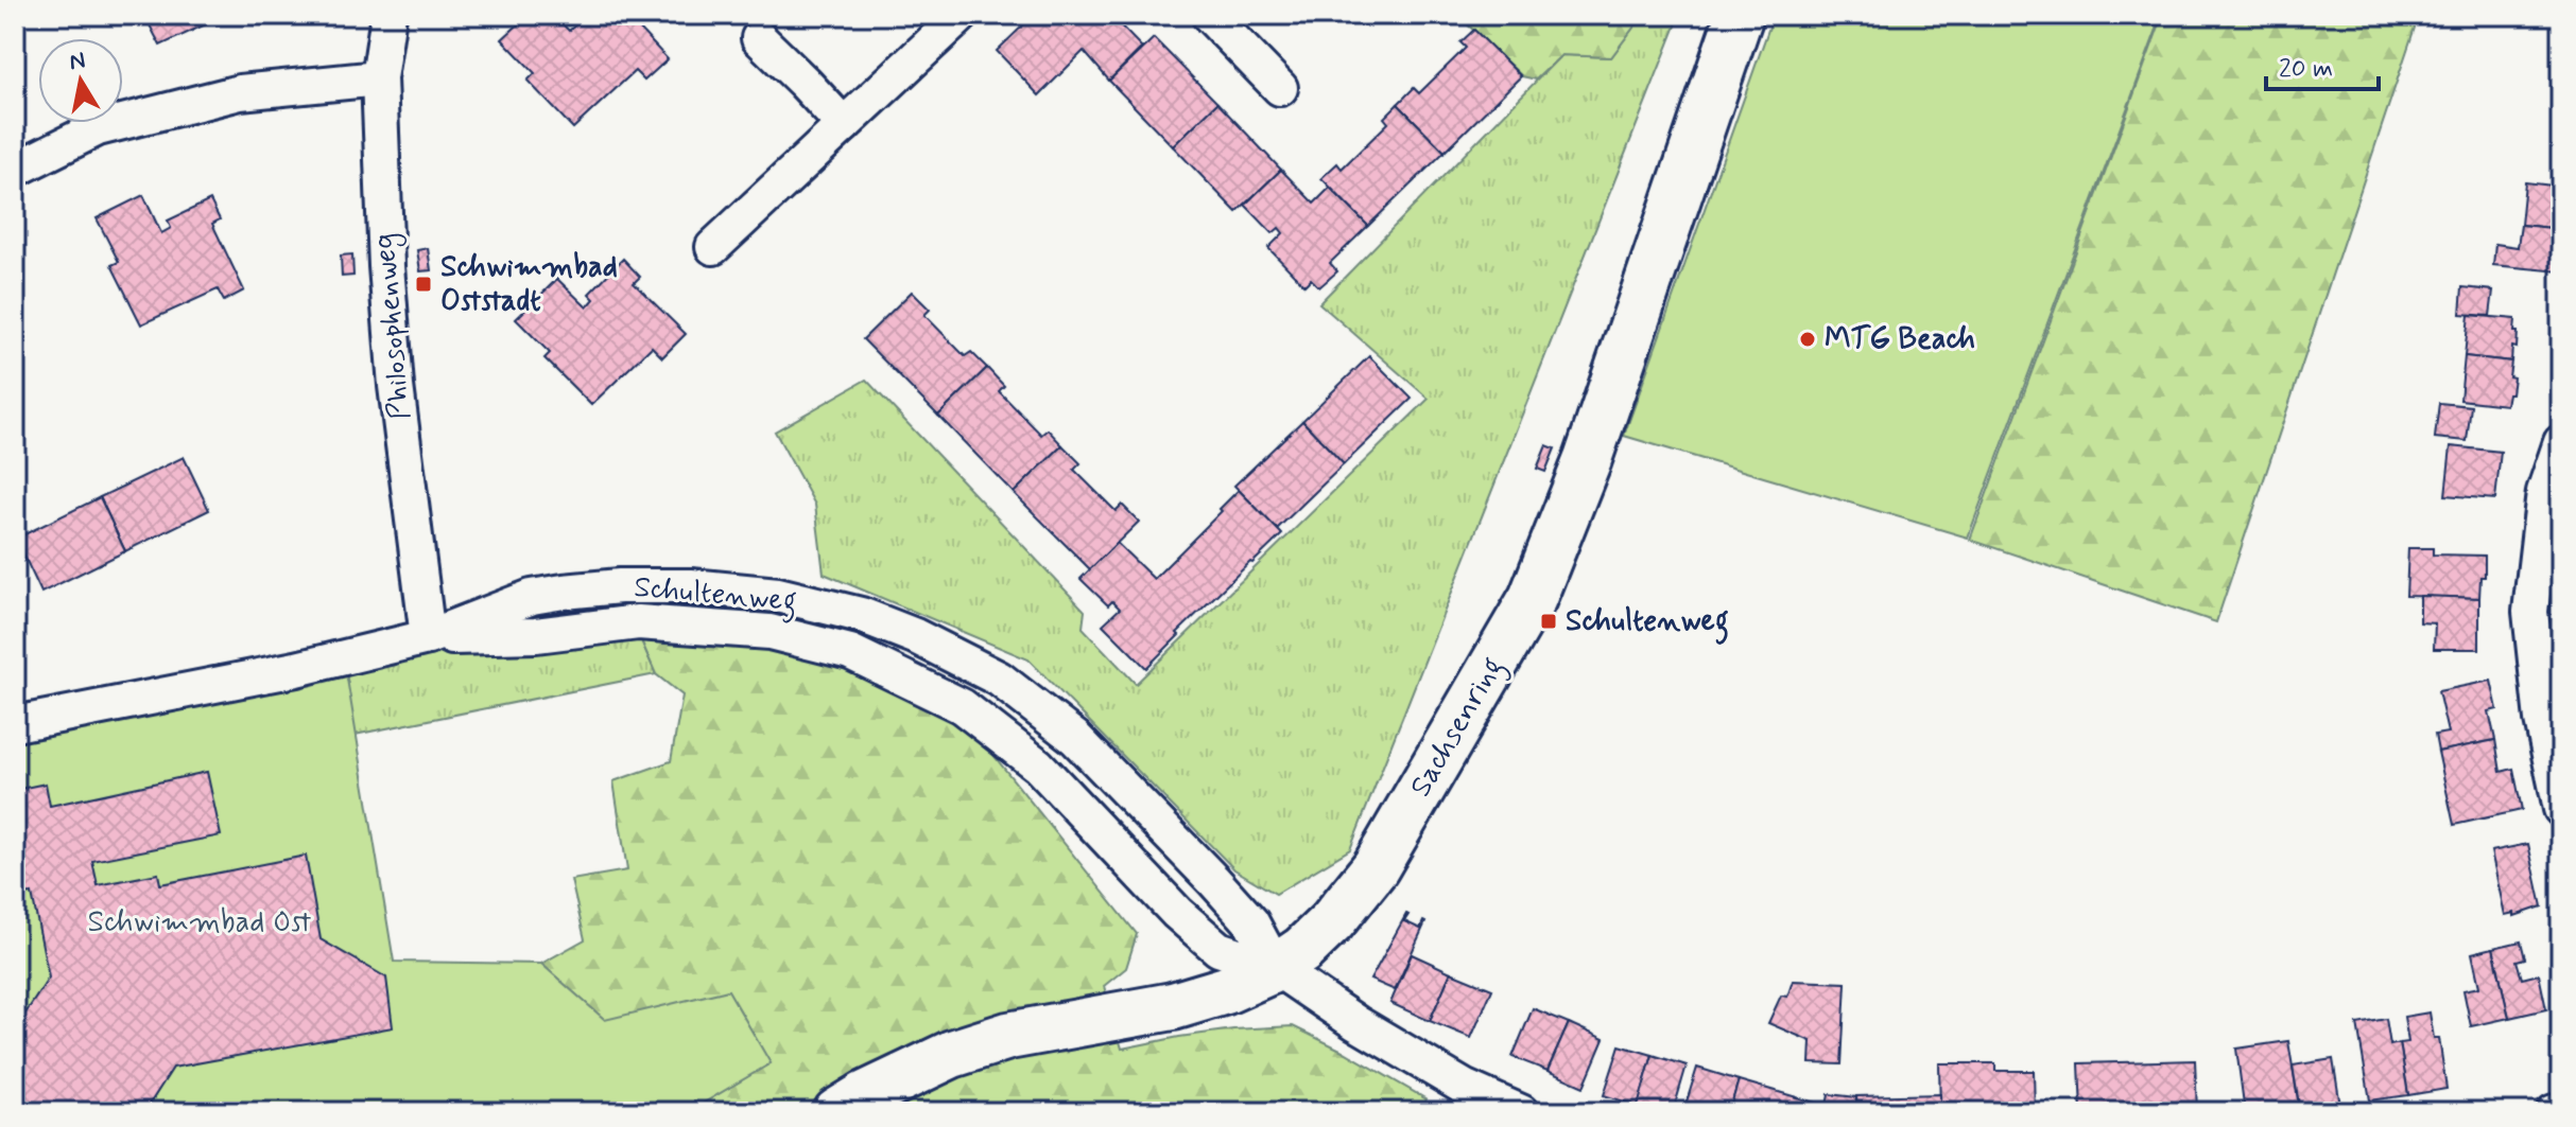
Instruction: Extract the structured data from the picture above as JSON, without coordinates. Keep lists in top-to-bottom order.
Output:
{
  "streets": {
    "street": ["Philosophenweg", "Schultenweg", "Sachsenring"]
  },
  "crossings": [
    ["Philosophenweg", "Schultenweg"],
    ["Schultenweg", "Sachsenring"]
  ],
  "parks": ["Schwimmbad Ost"],
  "places": {
    "transit": ["Schwimmbad Oststadt", "Schultenweg"],
    "other": ["MTG Beach"]
  },
  "scale_bar": "20 m",
  "north": "top"
}
